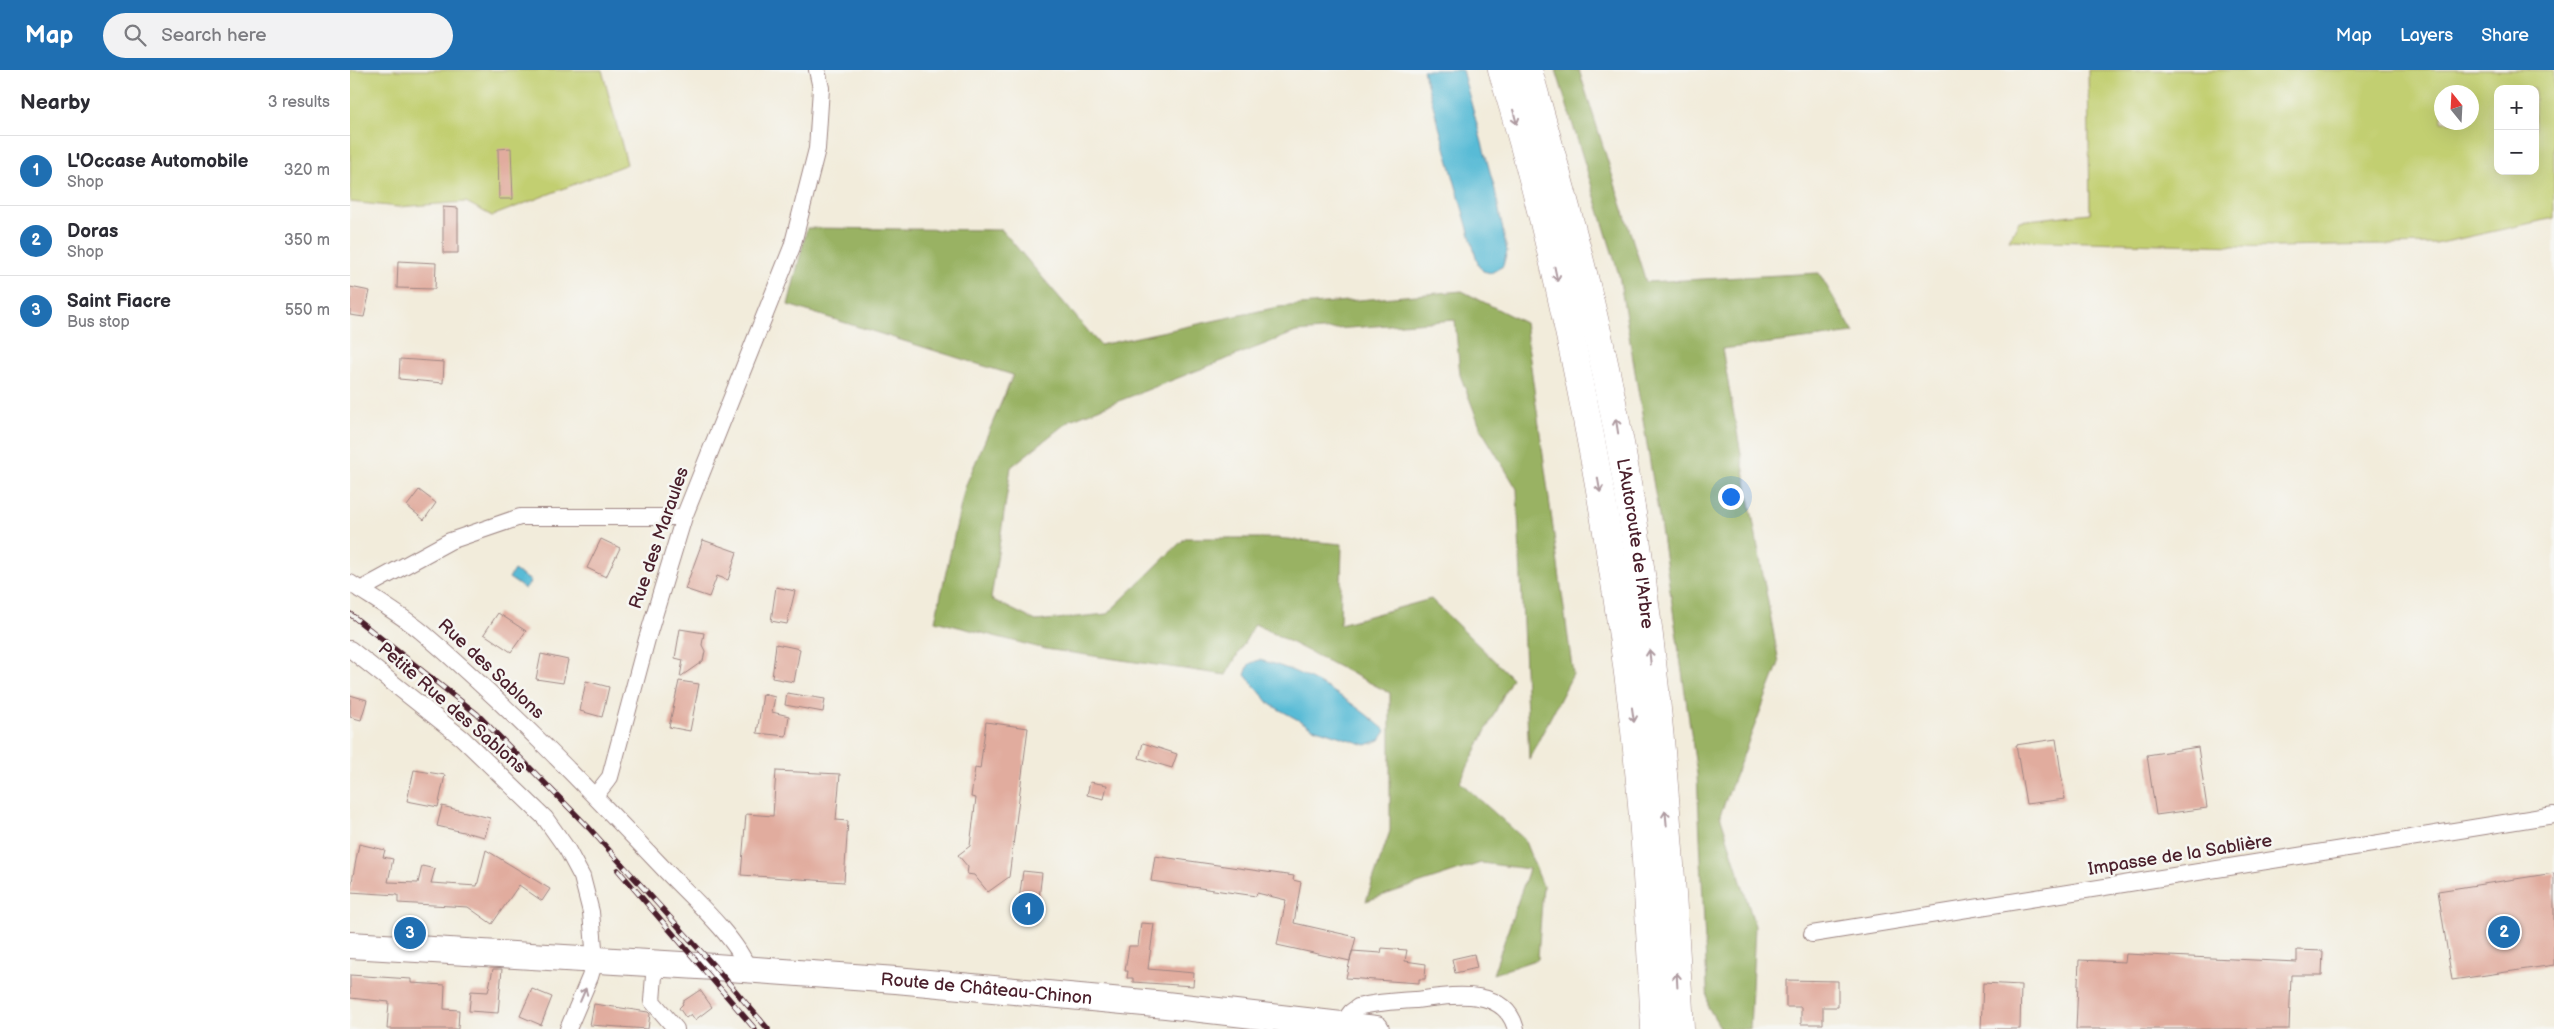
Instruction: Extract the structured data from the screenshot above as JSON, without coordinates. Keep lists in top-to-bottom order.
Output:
{
  "streets": {
    "highway": ["L'Autoroute de l'Arbre"],
    "main road": ["Route de Château-Chinon"],
    "street": [
      "Rue des Maraules",
      "Rue des Sablons",
      "Petite Rue des Sablons",
      "Impasse de la Sablière"
    ]
  },
  "crossings": [
    ["Rue des Maraules", "Rue des Sablons"],
    ["Petite Rue des Sablons", "Route de Château-Chinon"]
  ],
  "north": "top",
  "page": {
    "header": "Map",
    "search": "Search here",
    "nav": ["Map", "Layers", "Share"],
    "heading": ["Nearby", "3 results"],
    "map_buttons": ["+", "−"],
    "list": [
      {
        "mark": "1",
        "name": "L'Occase Automobile",
        "note": "Shop",
        "value": "320 m"
      },
      {
        "mark": "2",
        "name": "Doras",
        "note": "Shop",
        "value": "350 m"
      },
      {
        "mark": "3",
        "name": "Saint Fiacre",
        "note": "Bus stop",
        "value": "550 m"
      }
    ],
    "pins": ["1", "2", "3"]
  }
}
